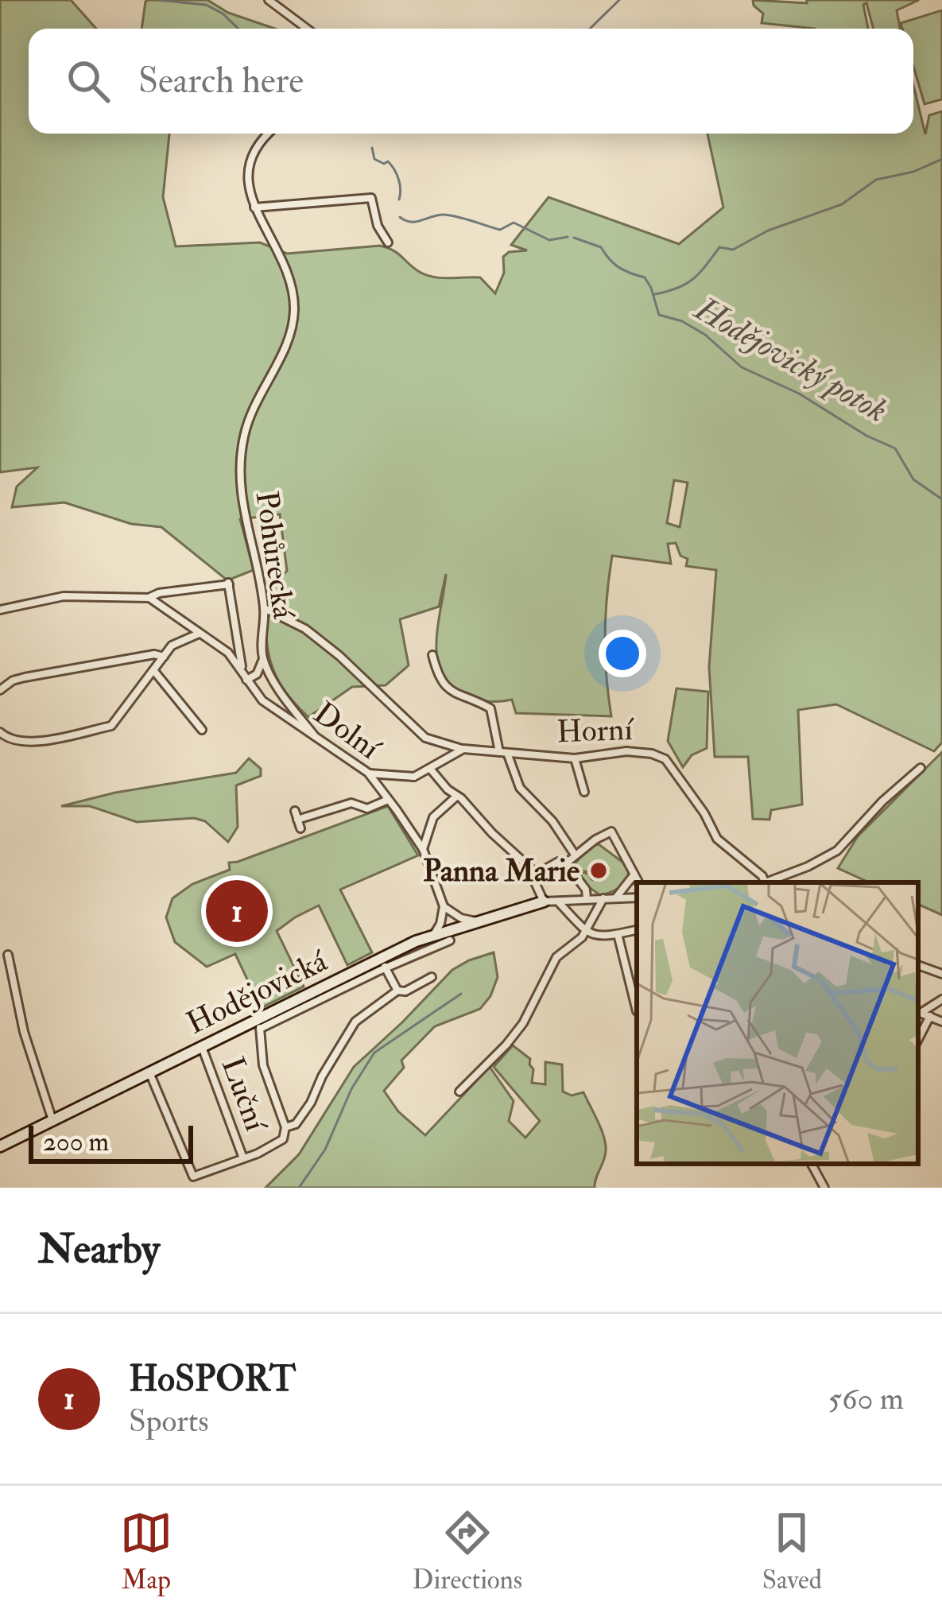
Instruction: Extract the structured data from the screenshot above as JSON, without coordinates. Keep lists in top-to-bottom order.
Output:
{
  "streets": {
    "street": [
      "Pohůrecká",
      "Dolní",
      "Horní",
      "Hodějovická",
      "Luční"
    ]
  },
  "crossings": [
    ["Pohůrecká", "Dolní"],
    ["Pohůrecká", "Horní"],
    ["Hodějovická", "Luční"]
  ],
  "water": ["Hodějovický potok"],
  "places": ["Panna Marie"],
  "scale_bar": "200 m",
  "page": {
    "search": "Search here",
    "pins": "1",
    "scale": "200 m",
    "heading": "Nearby",
    "list": [
      {
        "mark": "1",
        "name": "HoSPORT",
        "note": "Sports",
        "value": "560 m"
      }
    ],
    "nav": ["Map", "Directions", "Saved"]
  }
}
